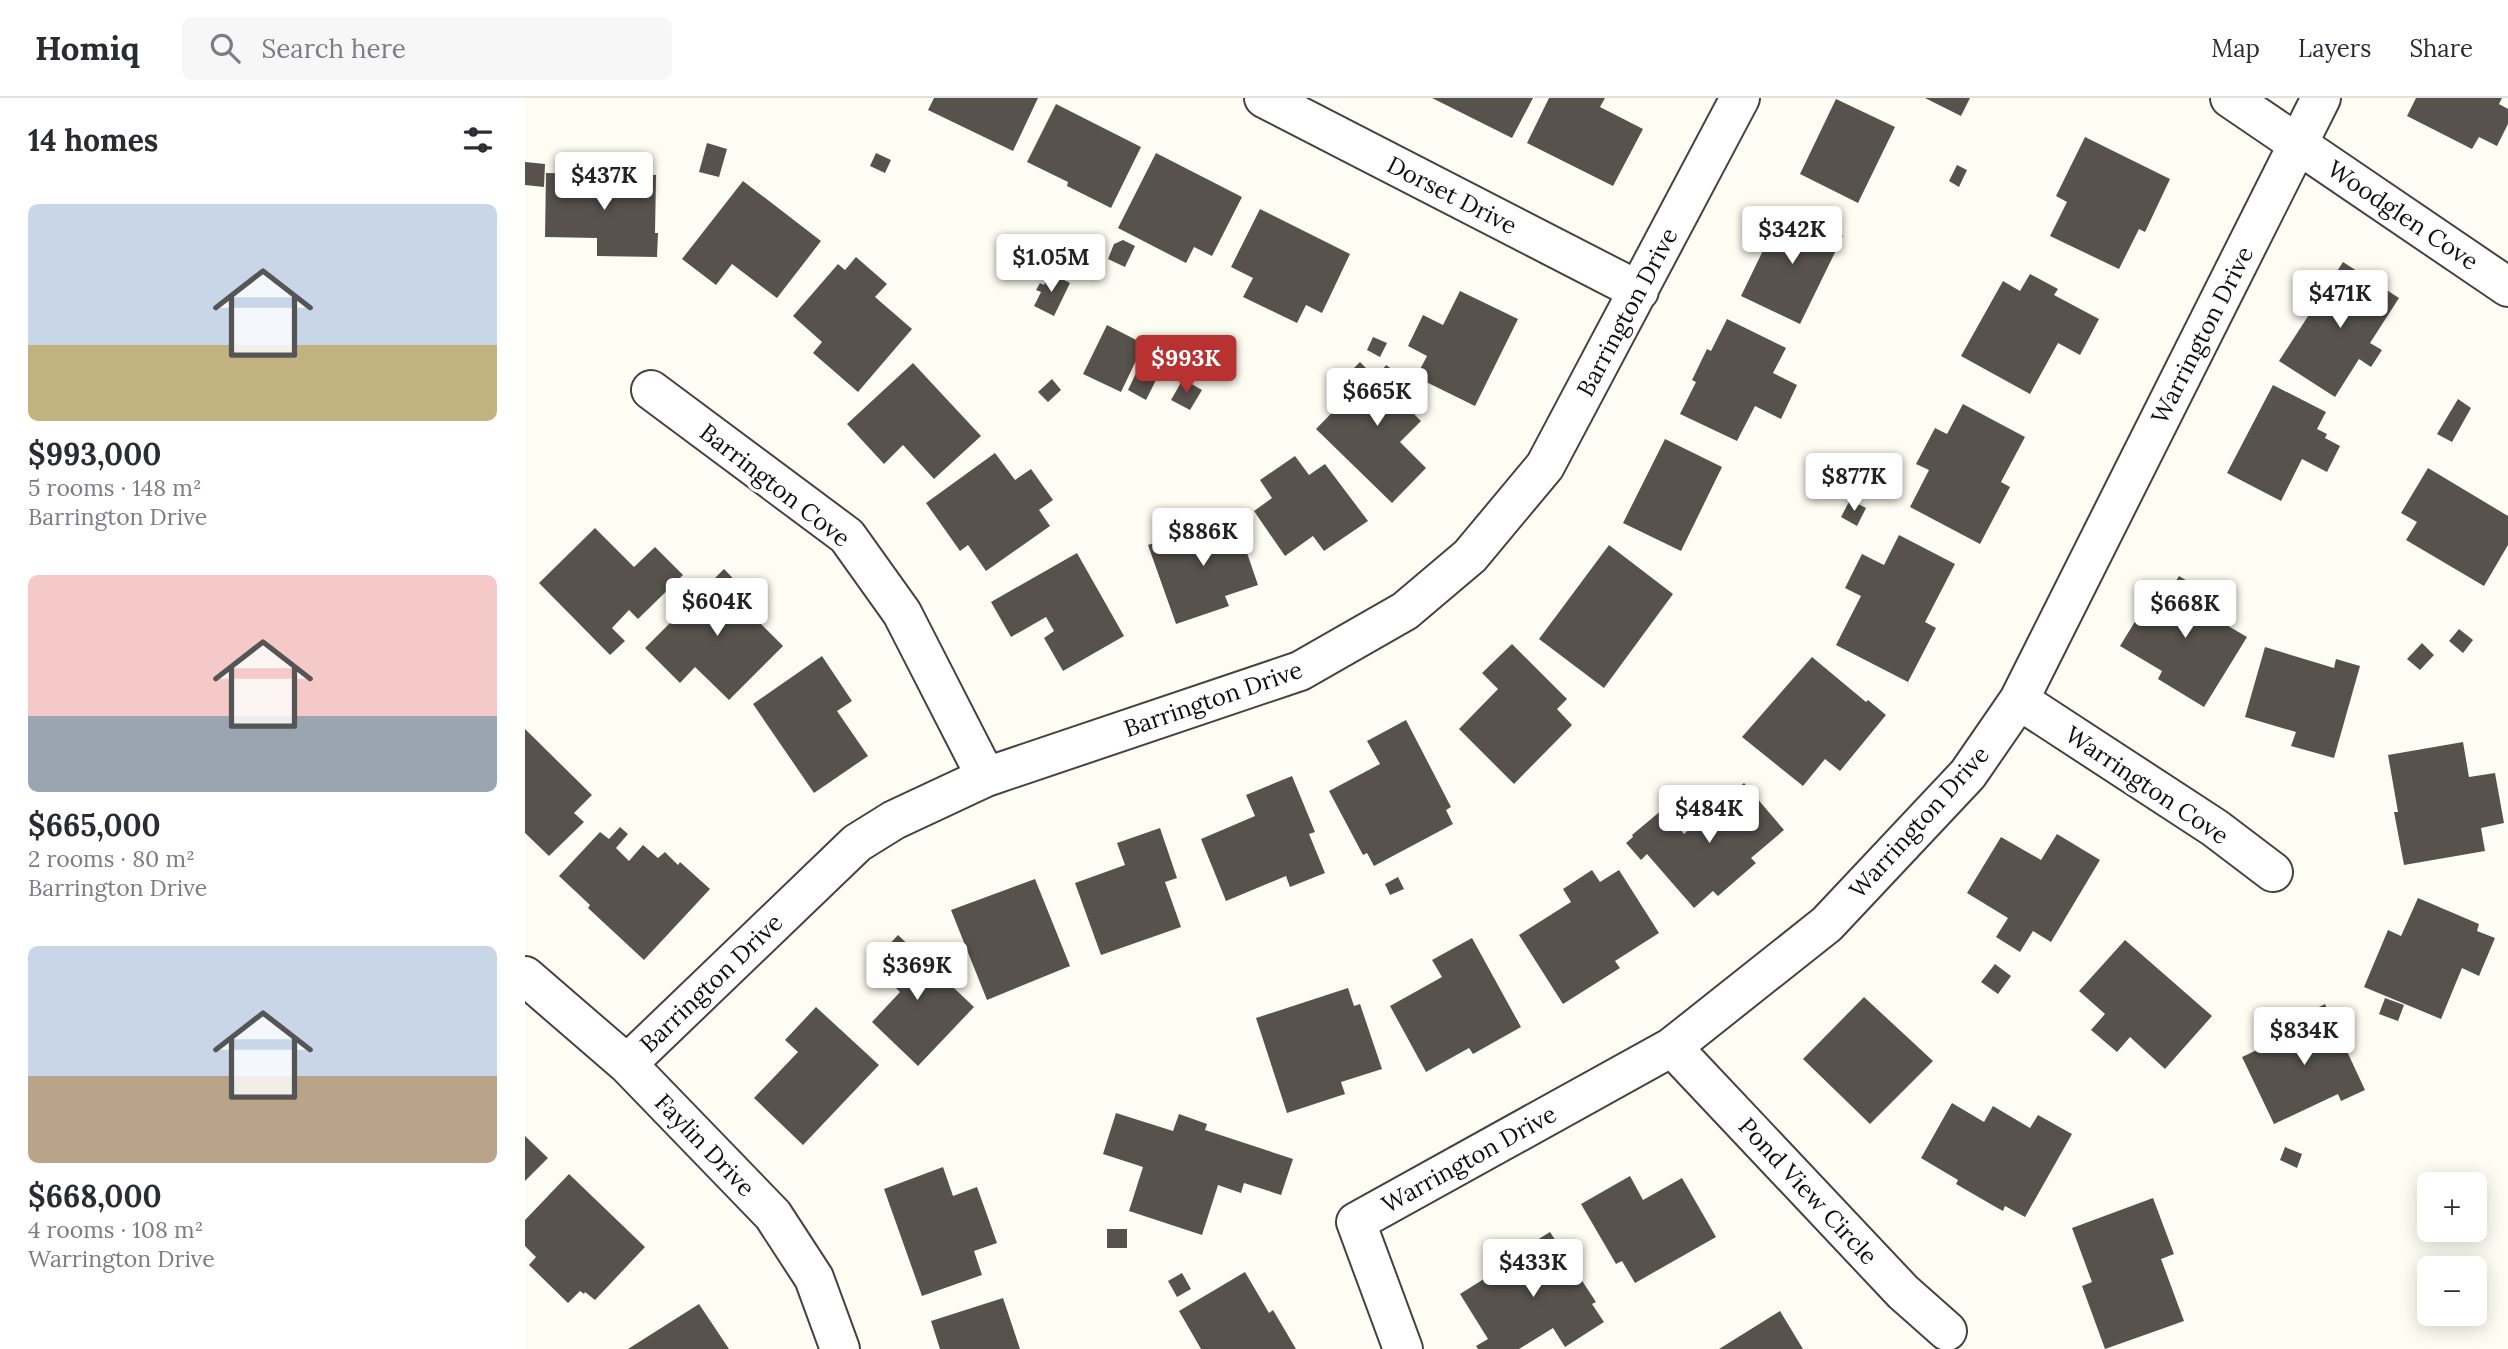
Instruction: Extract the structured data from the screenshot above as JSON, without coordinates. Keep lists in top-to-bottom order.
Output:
{
  "streets": {
    "street": [
      "Dorset Drive",
      "Woodglen Cove",
      "Barrington Drive",
      "Warrington Drive",
      "Barrington Cove",
      "Warrington Cove",
      "Faylin Drive",
      "Pond View Circle"
    ]
  },
  "crossings": [
    ["Dorset Drive", "Barrington Drive"],
    ["Woodglen Cove", "Warrington Drive"],
    ["Barrington Drive", "Barrington Cove"],
    ["Barrington Drive", "Faylin Drive"],
    ["Warrington Drive", "Warrington Cove"],
    ["Warrington Drive", "Pond View Circle"]
  ],
  "page": {
    "header": "Homiq",
    "search": "Search here",
    "nav": ["Map", "Layers", "Share"],
    "heading": "14 homes",
    "price": [
      "$437K",
      "$342K",
      "$1.05M",
      "$471K",
      "$993K",
      "$665K",
      "$877K",
      "$886K",
      "$604K",
      "$668K",
      "$484K",
      "$369K",
      "$834K",
      "$433K"
    ],
    "list": [
      {
        "name": "$993,000",
        "note": "5 rooms · 148 m² · Barrington Drive"
      },
      {
        "name": "$665,000",
        "note": "2 rooms · 80 m² · Barrington Drive"
      },
      {
        "name": "$668,000",
        "note": "4 rooms · 108 m² · Warrington Drive"
      }
    ],
    "map_buttons": ["+", "−"]
  }
}
